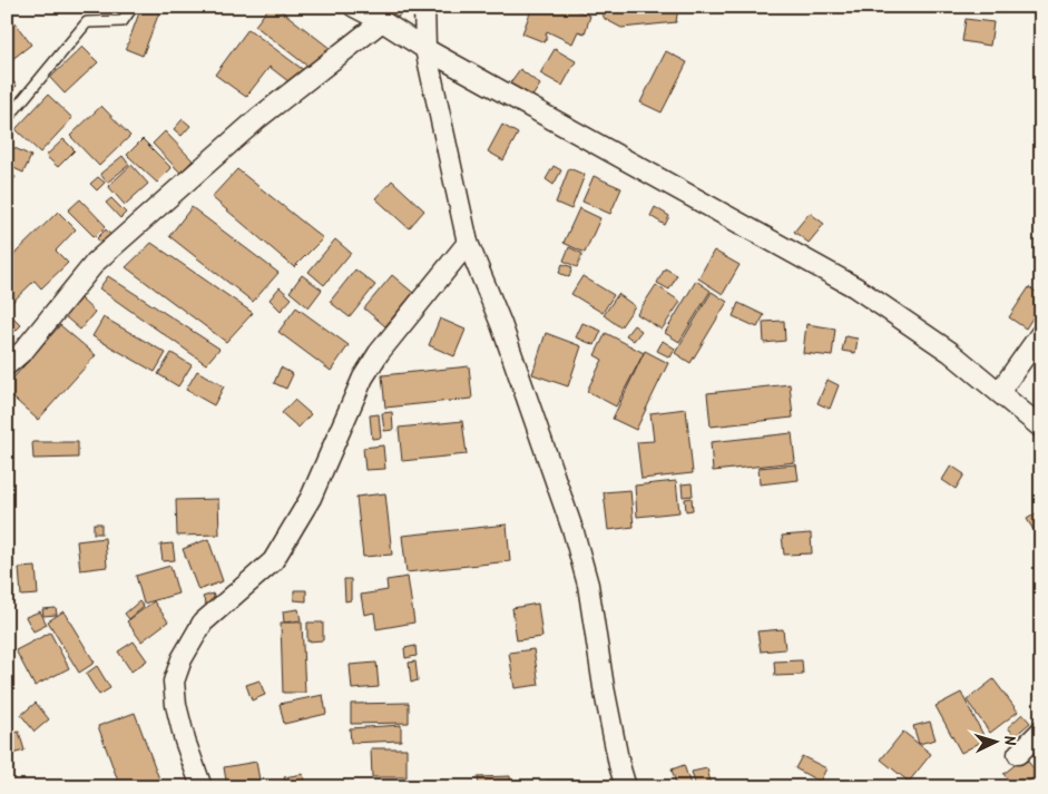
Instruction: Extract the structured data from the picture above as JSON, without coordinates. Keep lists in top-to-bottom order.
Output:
{
  "north": "right"
}
